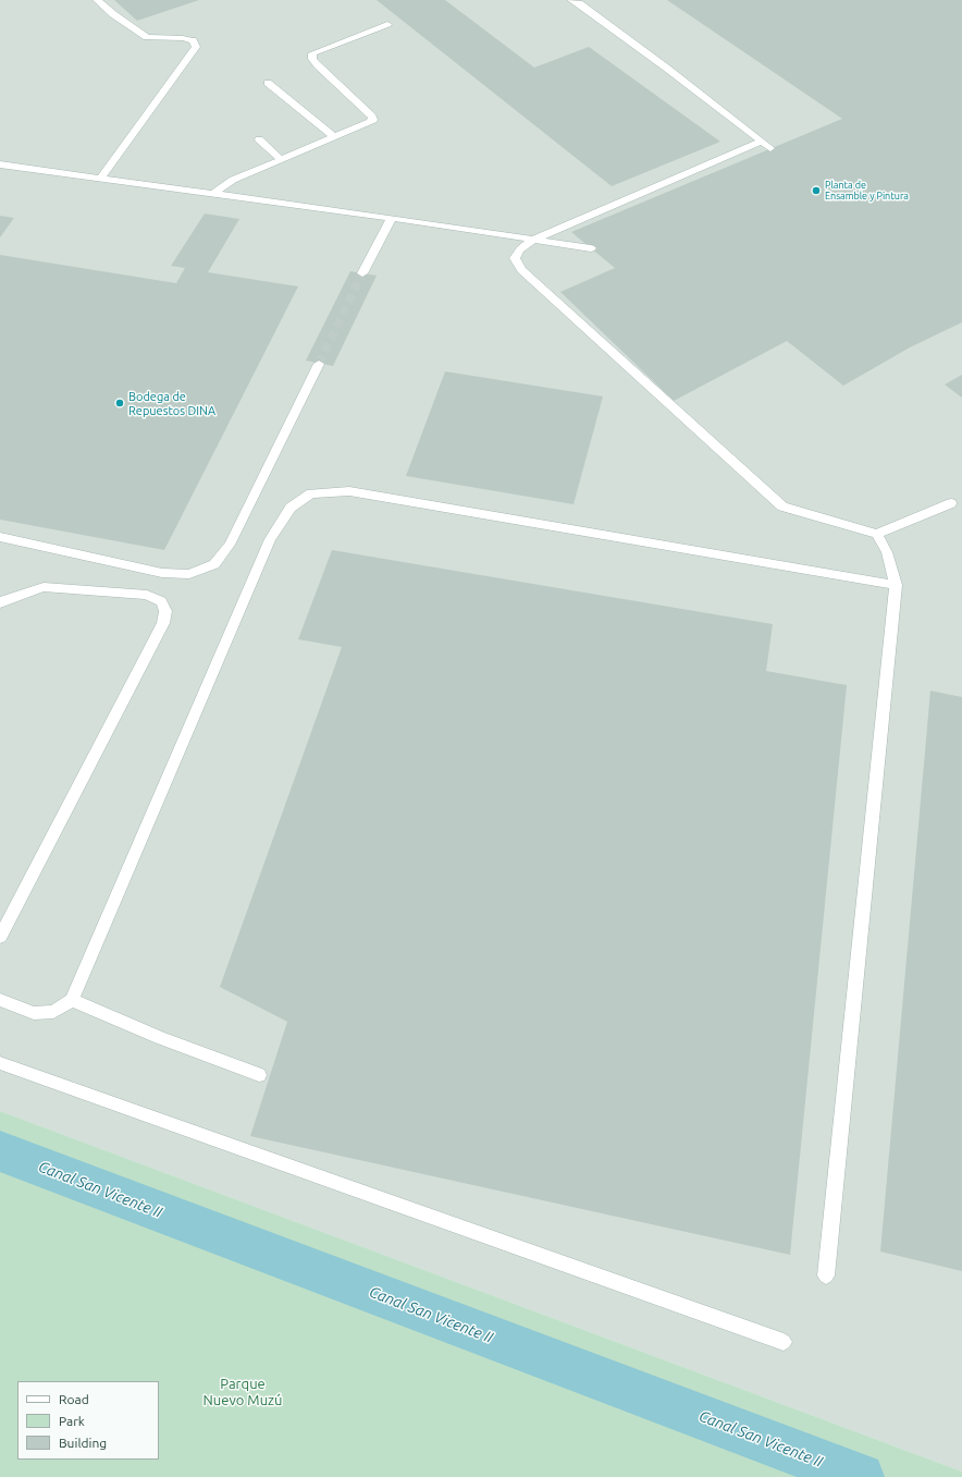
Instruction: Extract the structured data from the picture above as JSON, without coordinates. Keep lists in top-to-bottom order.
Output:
{
  "water": ["Canal San Vicente II"],
  "parks": ["Parque Nuevo Muzú"],
  "places": ["Planta de Ensamble y Pintura", "Bodega de Repuestos DINA"],
  "legend": ["Road", "Park", "Building"]
}
